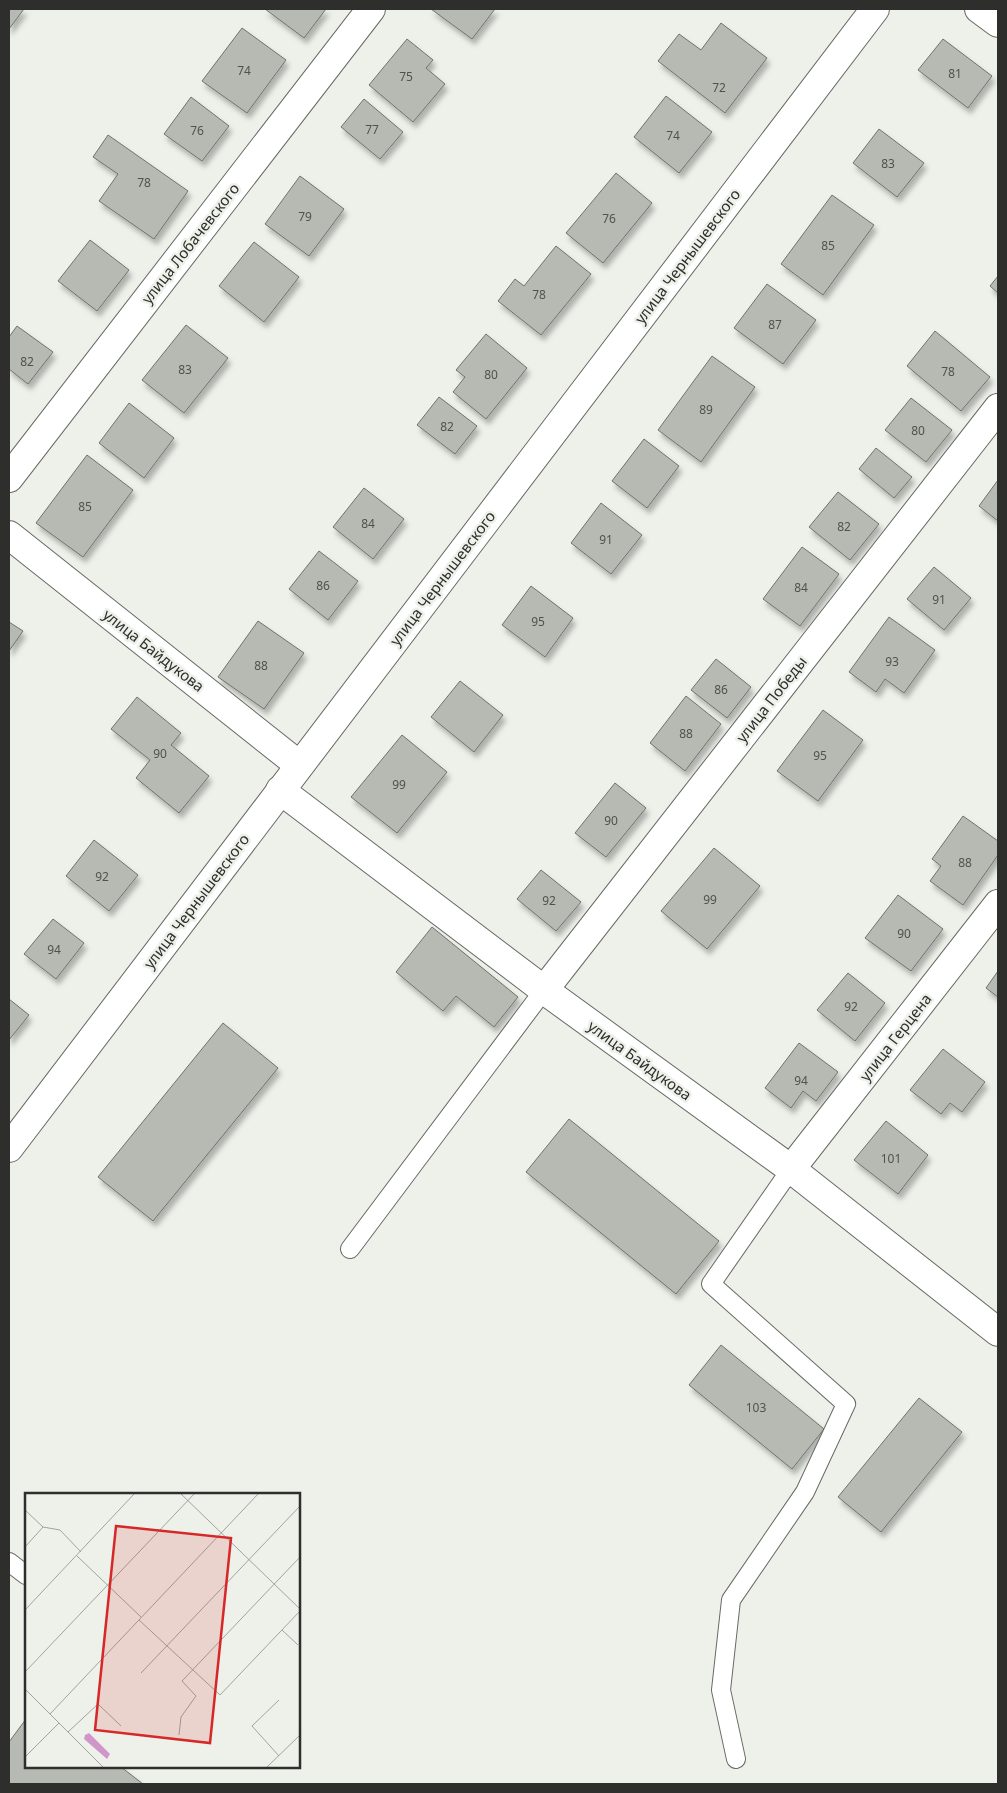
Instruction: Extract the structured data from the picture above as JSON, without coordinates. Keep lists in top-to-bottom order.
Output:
{
  "streets": {
    "street": [
      "улица Лобачевского",
      "улица Чернышевского",
      "улица Байдукова",
      "улица Победы",
      "улица Герцена"
    ]
  },
  "crossings": [
    ["улица Чернышевского", "улица Байдукова"],
    ["улица Байдукова", "улица Победы"],
    ["улица Байдукова", "улица Герцена"]
  ],
  "house_numbers": [
    "74",
    "81",
    "75",
    "72",
    "77",
    "76",
    "74",
    "83",
    "78",
    "79",
    "76",
    "85",
    "78",
    "87",
    "82",
    "83",
    "78",
    "80",
    "89",
    "82",
    "80",
    "85",
    "84",
    "82",
    "91",
    "86",
    "84",
    "91",
    "95",
    "93",
    "88",
    "86",
    "88",
    "90",
    "95",
    "99",
    "90",
    "88",
    "92",
    "99",
    "92",
    "90",
    "94",
    "92",
    "94",
    "101",
    "103"
  ]
}
